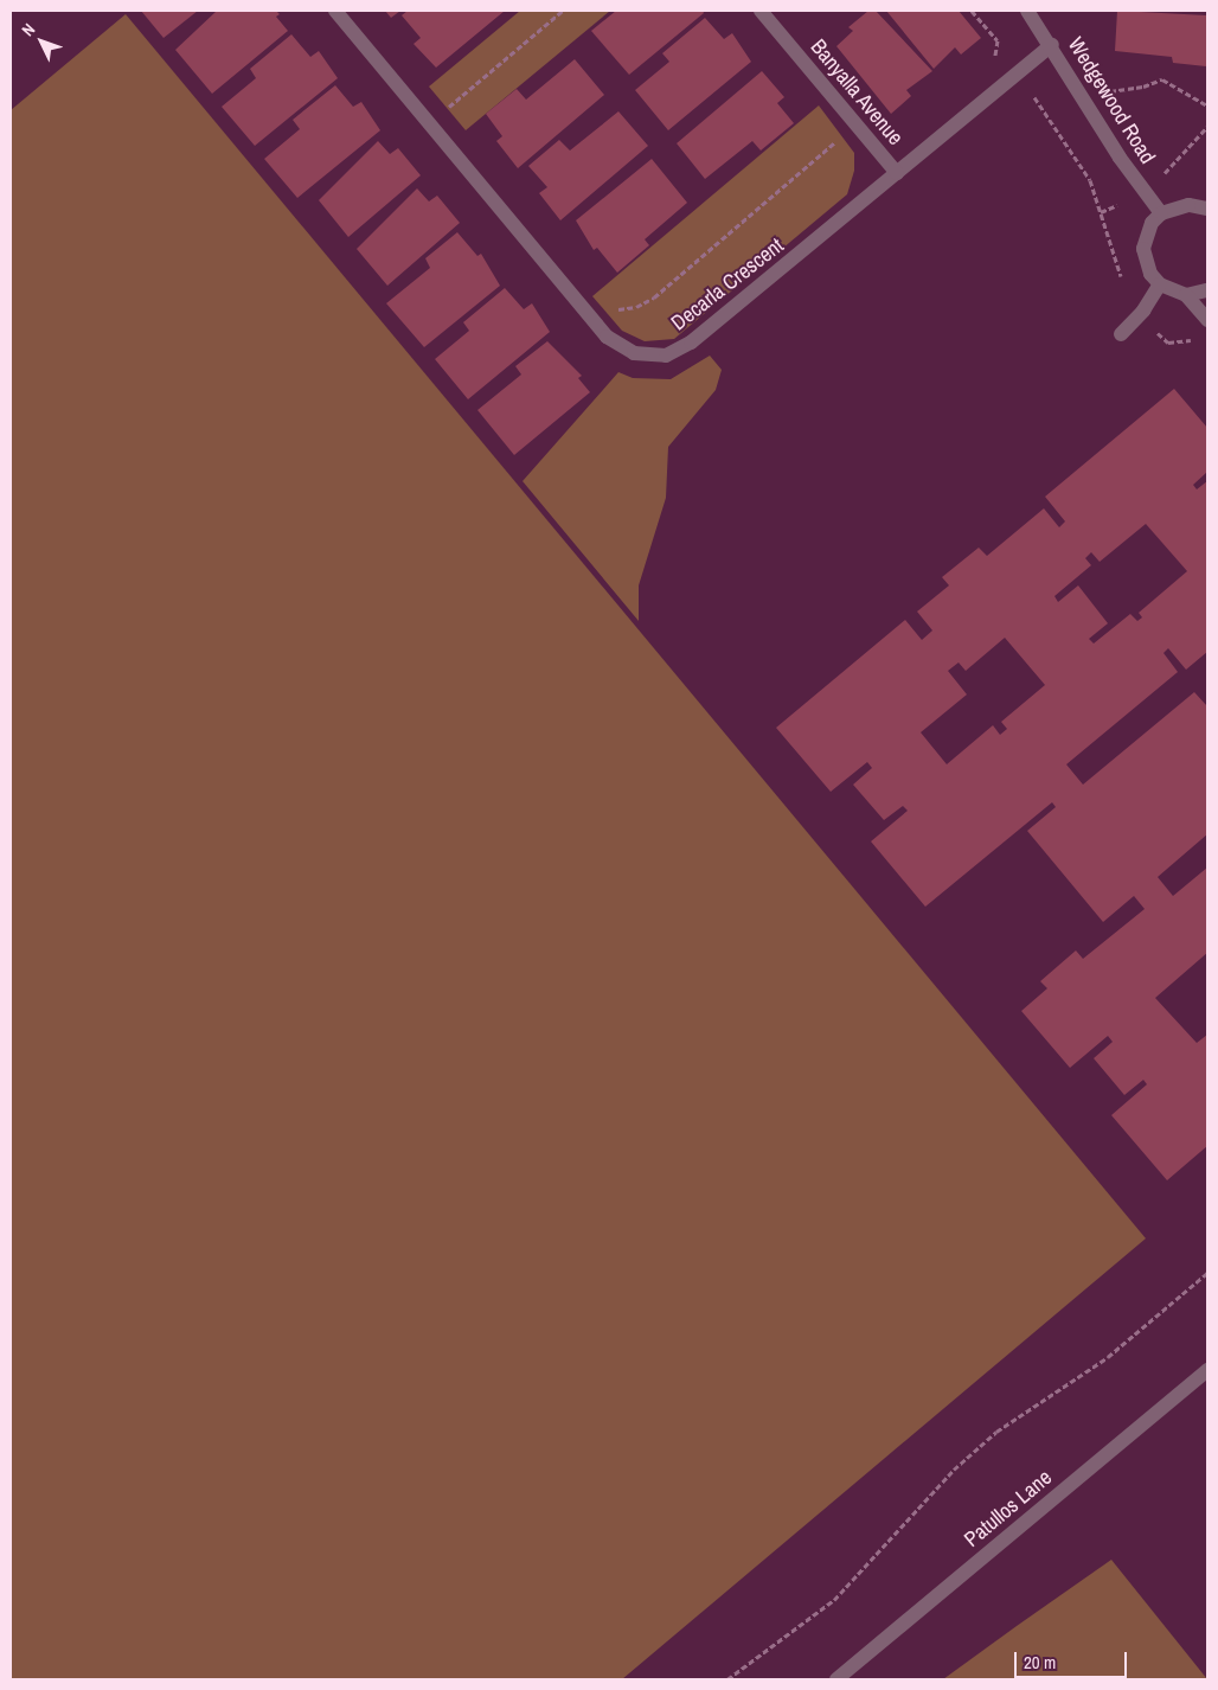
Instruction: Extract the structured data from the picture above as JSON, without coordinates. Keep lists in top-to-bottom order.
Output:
{
  "streets": {
    "street": [
      "Banyalla Avenue",
      "Wedgewood Road",
      "Decarla Crescent",
      "Patullos Lane"
    ]
  },
  "crossings": [
    ["Banyalla Avenue", "Decarla Crescent"],
    ["Wedgewood Road", "Decarla Crescent"]
  ],
  "scale_bar": "20 m",
  "north": "top left"
}
